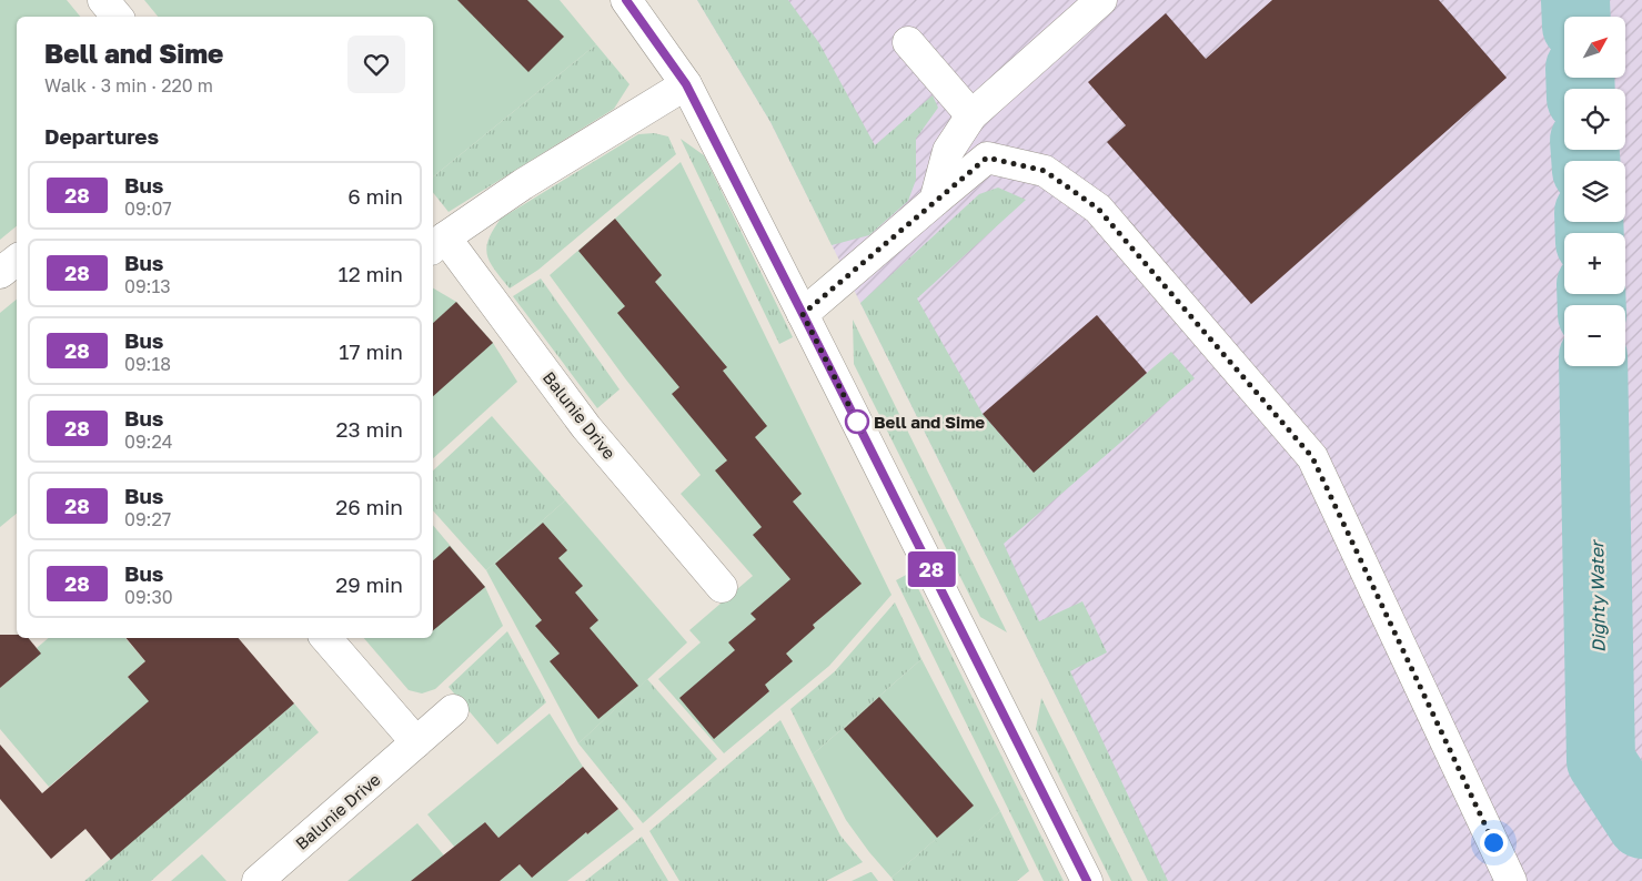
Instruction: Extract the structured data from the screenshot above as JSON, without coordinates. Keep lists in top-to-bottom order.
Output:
{
  "streets": {
    "street": ["Balunie Drive"]
  },
  "water": ["Dighty Water"],
  "places": ["Bell and Sime"],
  "lines": ["bus line 28"],
  "north": "top right",
  "page": {
    "on_map": "28",
    "map_buttons": ["+", "−"],
    "heading": [
      ["Bell and Sime", "Walk · 3 min · 220 m"],
      "Departures"
    ],
    "list": [
      {
        "mark": "28",
        "name": "Bus",
        "note": "09:07",
        "value": "6 min"
      },
      {
        "mark": "28",
        "name": "Bus",
        "note": "09:13",
        "value": "12 min"
      },
      {
        "mark": "28",
        "name": "Bus",
        "note": "09:18",
        "value": "17 min"
      },
      {
        "mark": "28",
        "name": "Bus",
        "note": "09:24",
        "value": "23 min"
      },
      {
        "mark": "28",
        "name": "Bus",
        "note": "09:27",
        "value": "26 min"
      },
      {
        "mark": "28",
        "name": "Bus",
        "note": "09:30",
        "value": "29 min"
      }
    ]
  }
}
